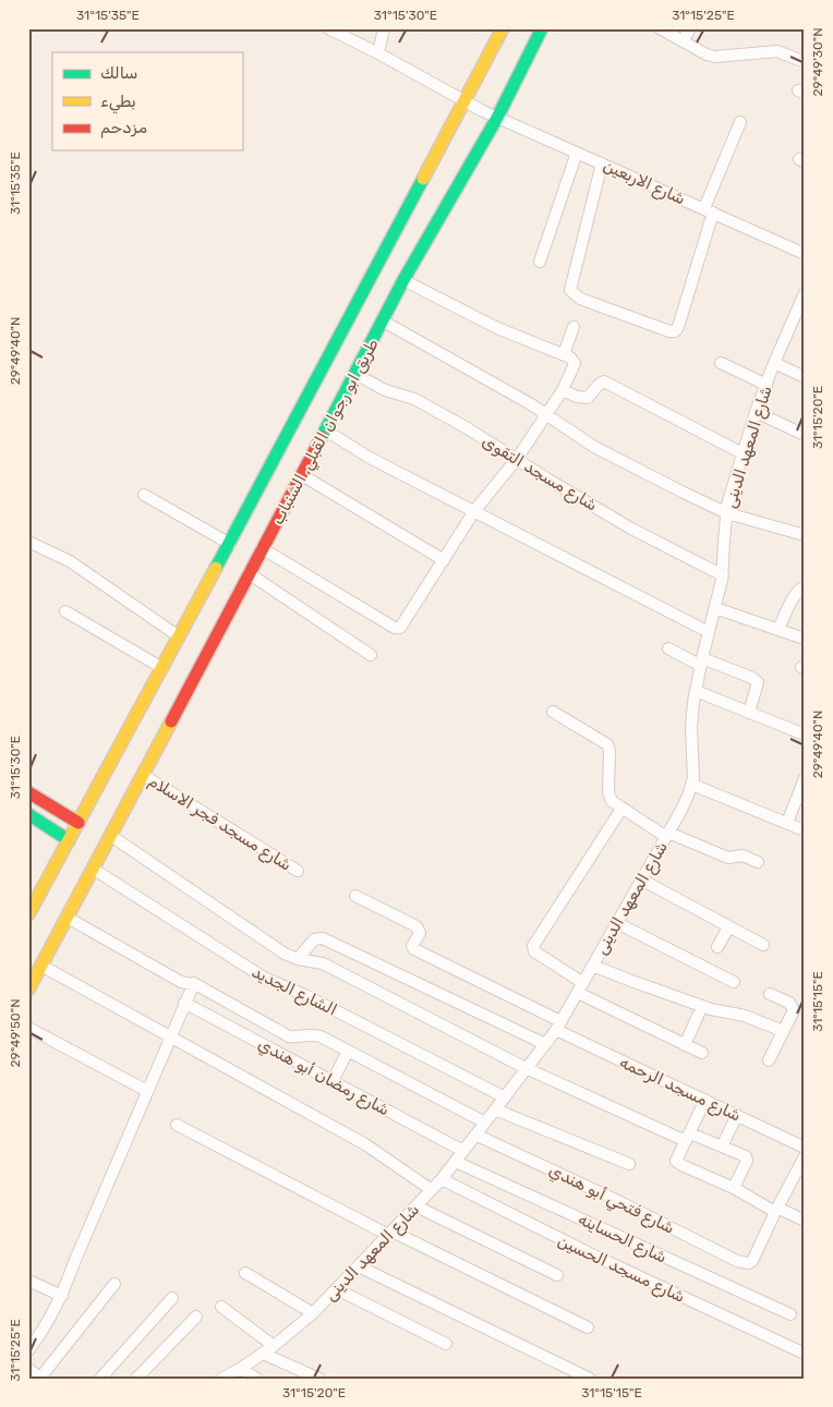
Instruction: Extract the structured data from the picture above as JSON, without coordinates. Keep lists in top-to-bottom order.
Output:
{
  "streets": {
    "street": [
      "شارع الاربعين",
      "طريق ابو رجوان القبلي, الشنباب",
      "شارع المعهد الدينى",
      "شارع مسجد التقوى",
      "شارع مسجد فجر الاسلام",
      "الشارع الجديد",
      "شارع رمضان أبو هندي",
      "شارع مسجد الرحمه",
      "شارع فتحي أبو هندي",
      "شارع الحساينه",
      "شارع مسجد الحسين"
    ]
  },
  "crossings": [
    ["شارع الاربعين", "طريق ابو رجوان القبلي, الشنباب"],
    ["طريق ابو رجوان القبلي, الشنباب", "شارع مسجد التقوى"],
    ["طريق ابو رجوان القبلي, الشنباب", "شارع مسجد فجر الاسلام"],
    ["طريق ابو رجوان القبلي, الشنباب", "الشارع الجديد"],
    ["شارع المعهد الدينى", "شارع مسجد التقوى"],
    ["شارع المعهد الدينى", "الشارع الجديد"],
    ["شارع المعهد الدينى", "شارع رمضان أبو هندي"],
    ["شارع المعهد الدينى", "شارع مسجد الرحمه"],
    ["شارع المعهد الدينى", "شارع فتحي أبو هندي"],
    ["شارع المعهد الدينى", "شارع الحساينه"],
    ["شارع المعهد الدينى", "شارع مسجد الحسين"]
  ],
  "legend": ["سالك", "بطيء", "مزدحم"],
  "coordinates": [
    "31°15'35\"E",
    "31°15'30\"E",
    "31°15'25\"E",
    "29°49'30\"N",
    "29°49'40\"N",
    "31°15'20\"E",
    "31°15'15\"E",
    "29°49'50\"N"
  ]
}
